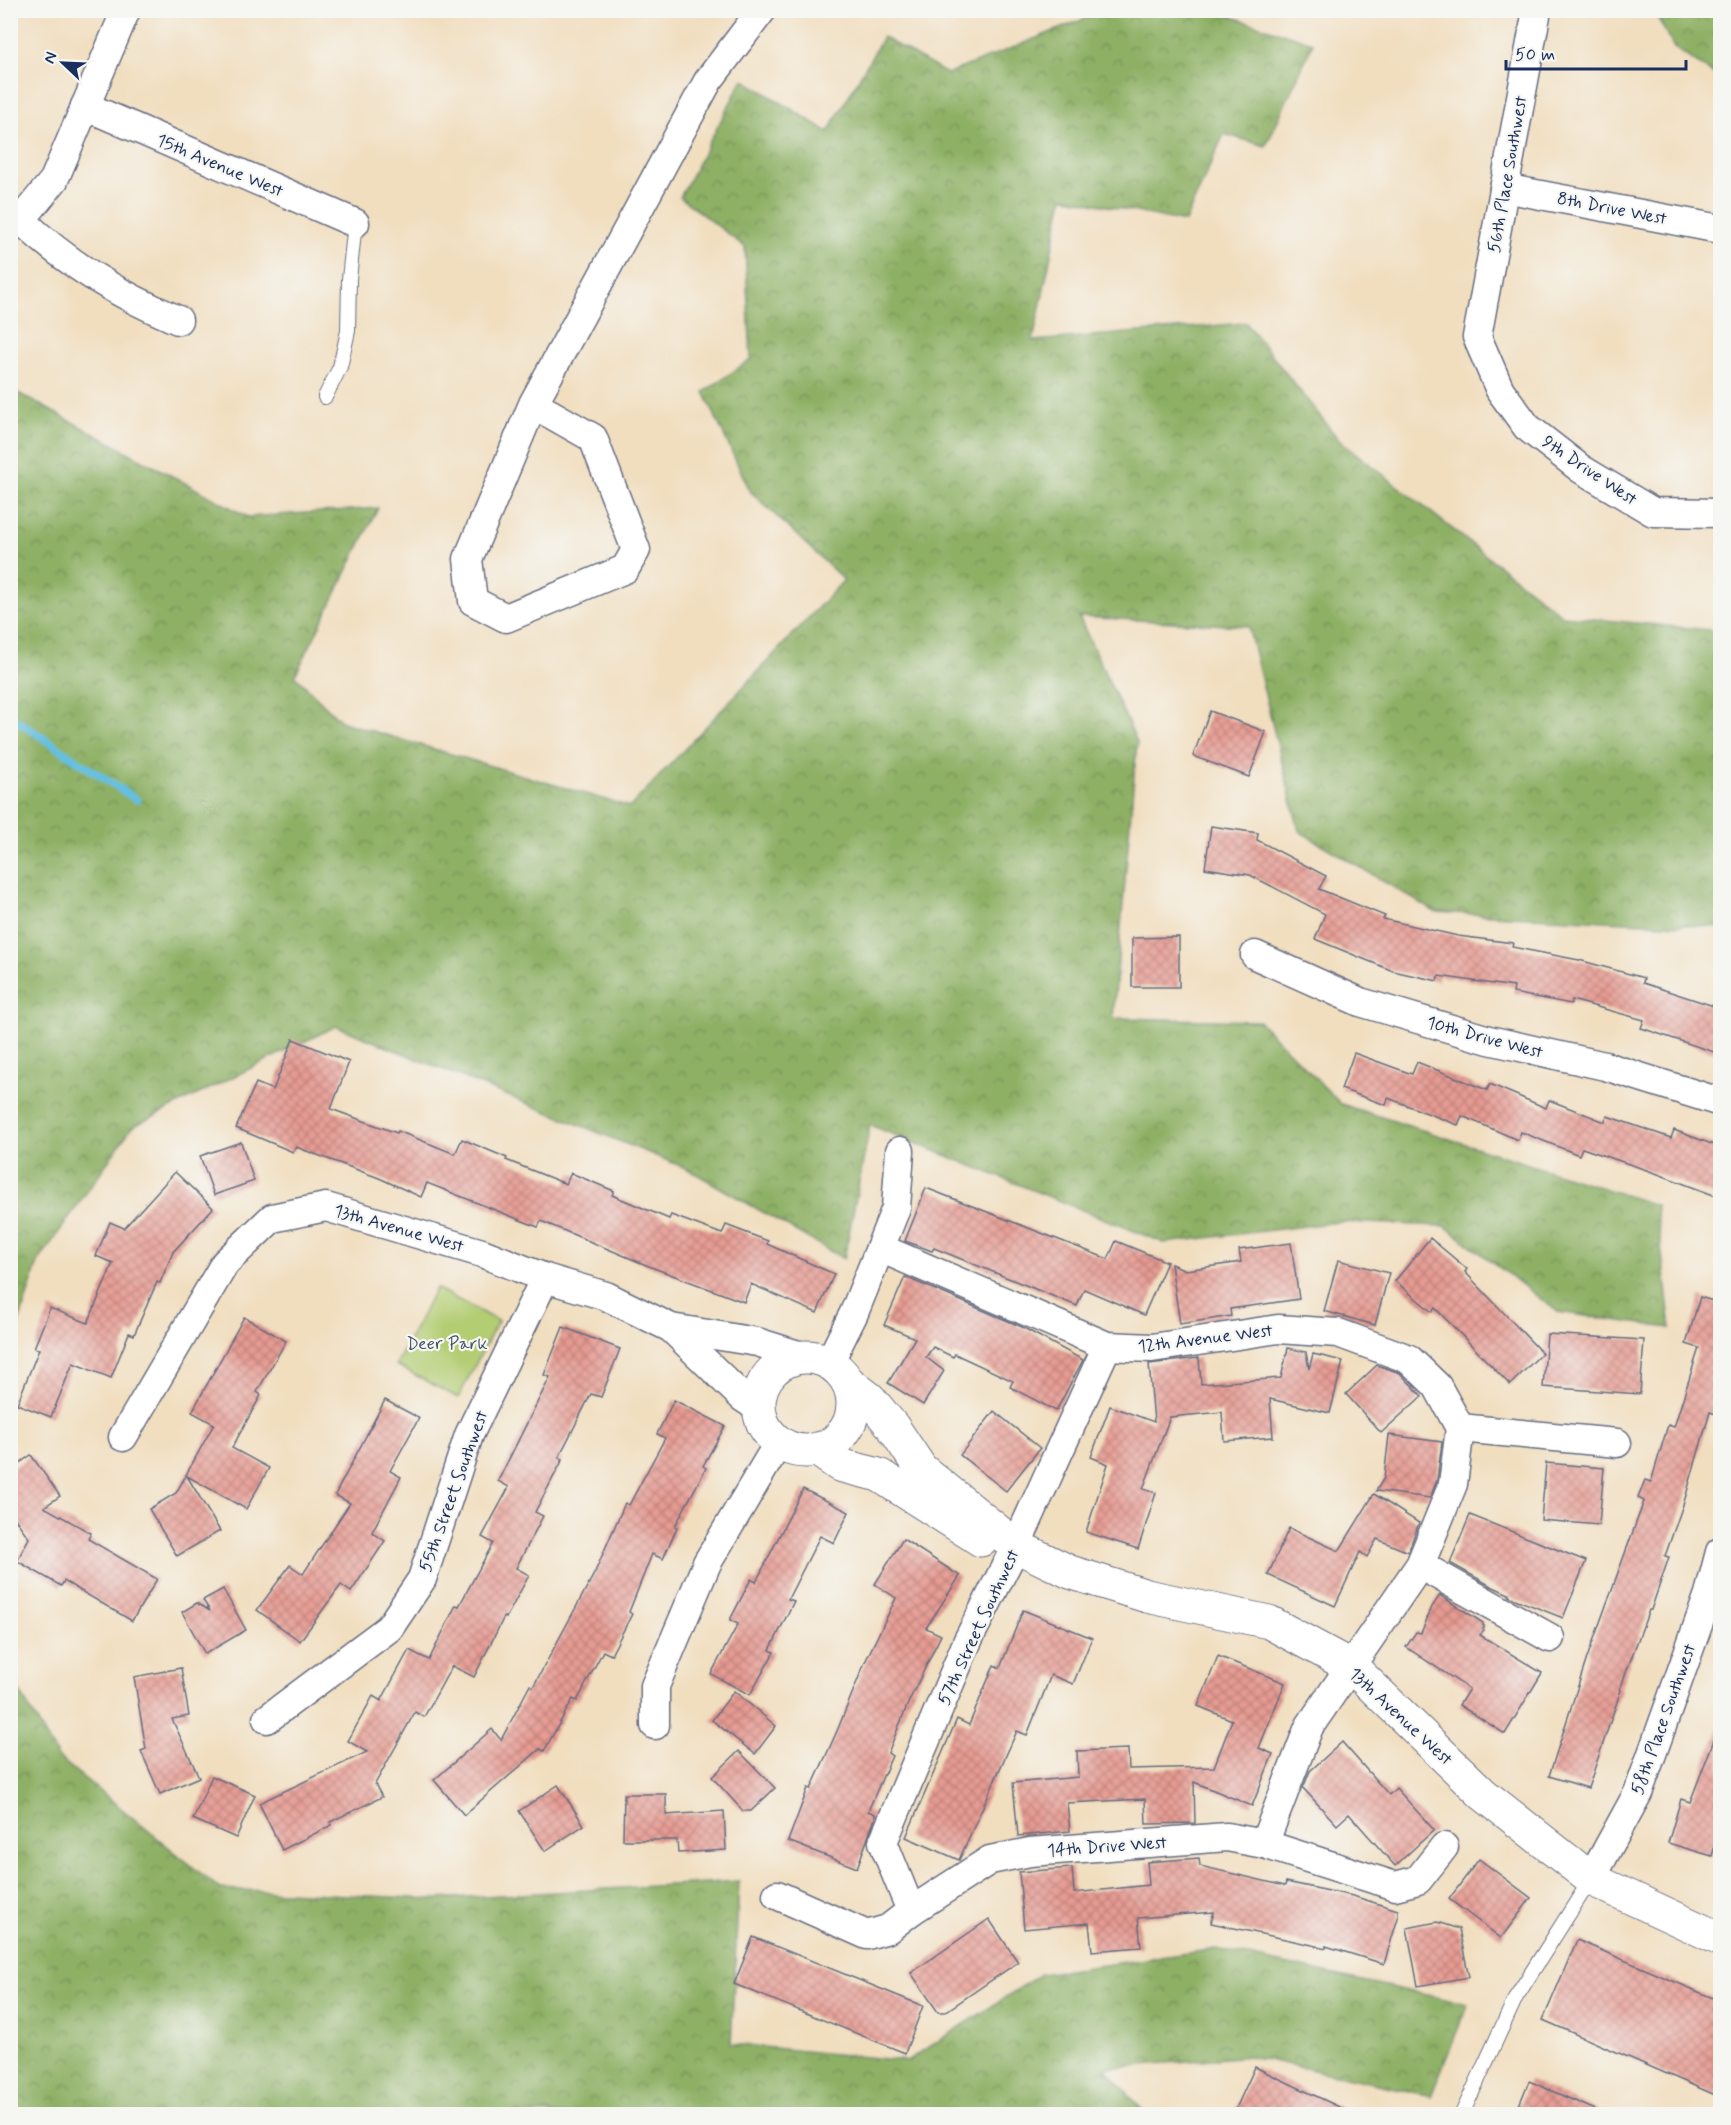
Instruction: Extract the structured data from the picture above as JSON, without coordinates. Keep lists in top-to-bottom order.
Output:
{
  "streets": {
    "street": [
      "15th Avenue West",
      "56th Place Southwest",
      "8th Drive West",
      "9th Drive West",
      "10th Drive West",
      "13th Avenue West",
      "12th Avenue West",
      "55th Street Southwest",
      "57th Street Southwest",
      "58th Place Southwest",
      "14th Drive West"
    ]
  },
  "crossings": [
    ["56th Place Southwest", "8th Drive West"],
    ["56th Place Southwest", "9th Drive West"],
    ["13th Avenue West", "55th Street Southwest"],
    ["13th Avenue West", "57th Street Southwest"],
    ["13th Avenue West", "58th Place Southwest"],
    ["12th Avenue West", "57th Street Southwest"],
    ["57th Street Southwest", "14th Drive West"]
  ],
  "parks": ["Deer Park"],
  "scale_bar": "50 m",
  "north": "top left"
}
